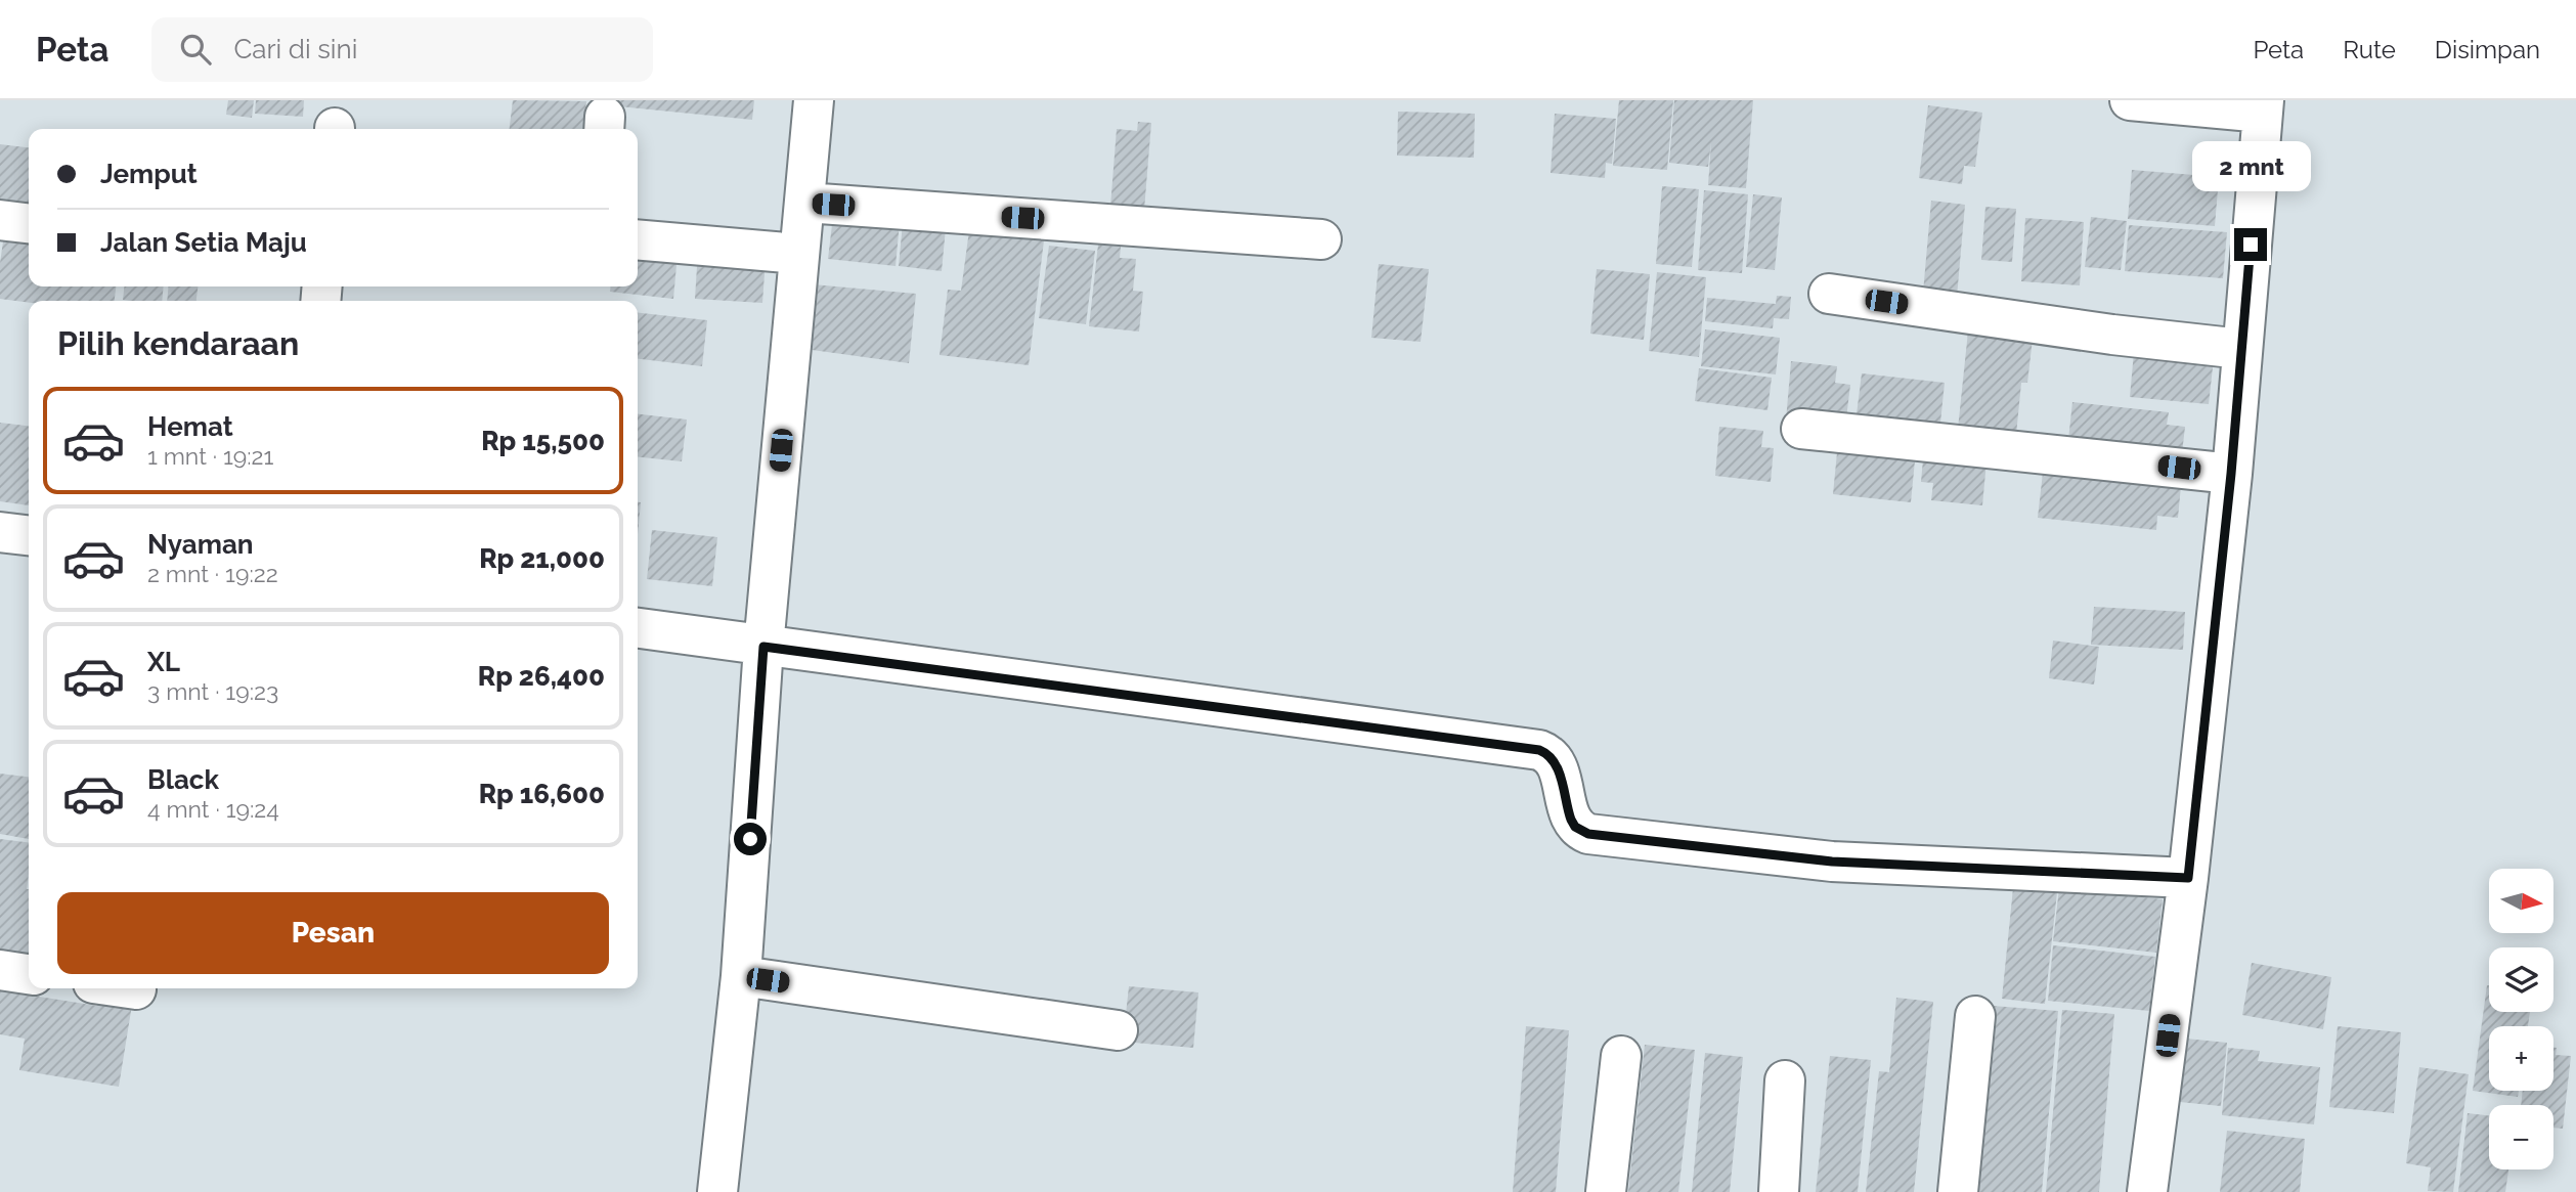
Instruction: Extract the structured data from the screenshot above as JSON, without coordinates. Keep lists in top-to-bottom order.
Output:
{
  "north": "right",
  "page": {
    "header": "Peta",
    "search": "Cari di sini",
    "nav": ["Peta", "Rute", "Disimpan"],
    "banner": ["Jemput", "Jalan Setia Maju"],
    "bubble": "2 mnt",
    "heading": "Pilih kendaraan",
    "list": [
      {
        "name": "Hemat",
        "note": "1 mnt · 19:21",
        "value": "Rp 15,500"
      },
      {
        "name": "Nyaman",
        "note": "2 mnt · 19:22",
        "value": "Rp 21,000"
      },
      {
        "name": "XL",
        "note": "3 mnt · 19:23",
        "value": "Rp 26,400"
      },
      {
        "name": "Black",
        "note": "4 mnt · 19:24",
        "value": "Rp 16,600"
      }
    ],
    "map_buttons": ["+", "−"],
    "buttons": "Pesan"
  }
}
